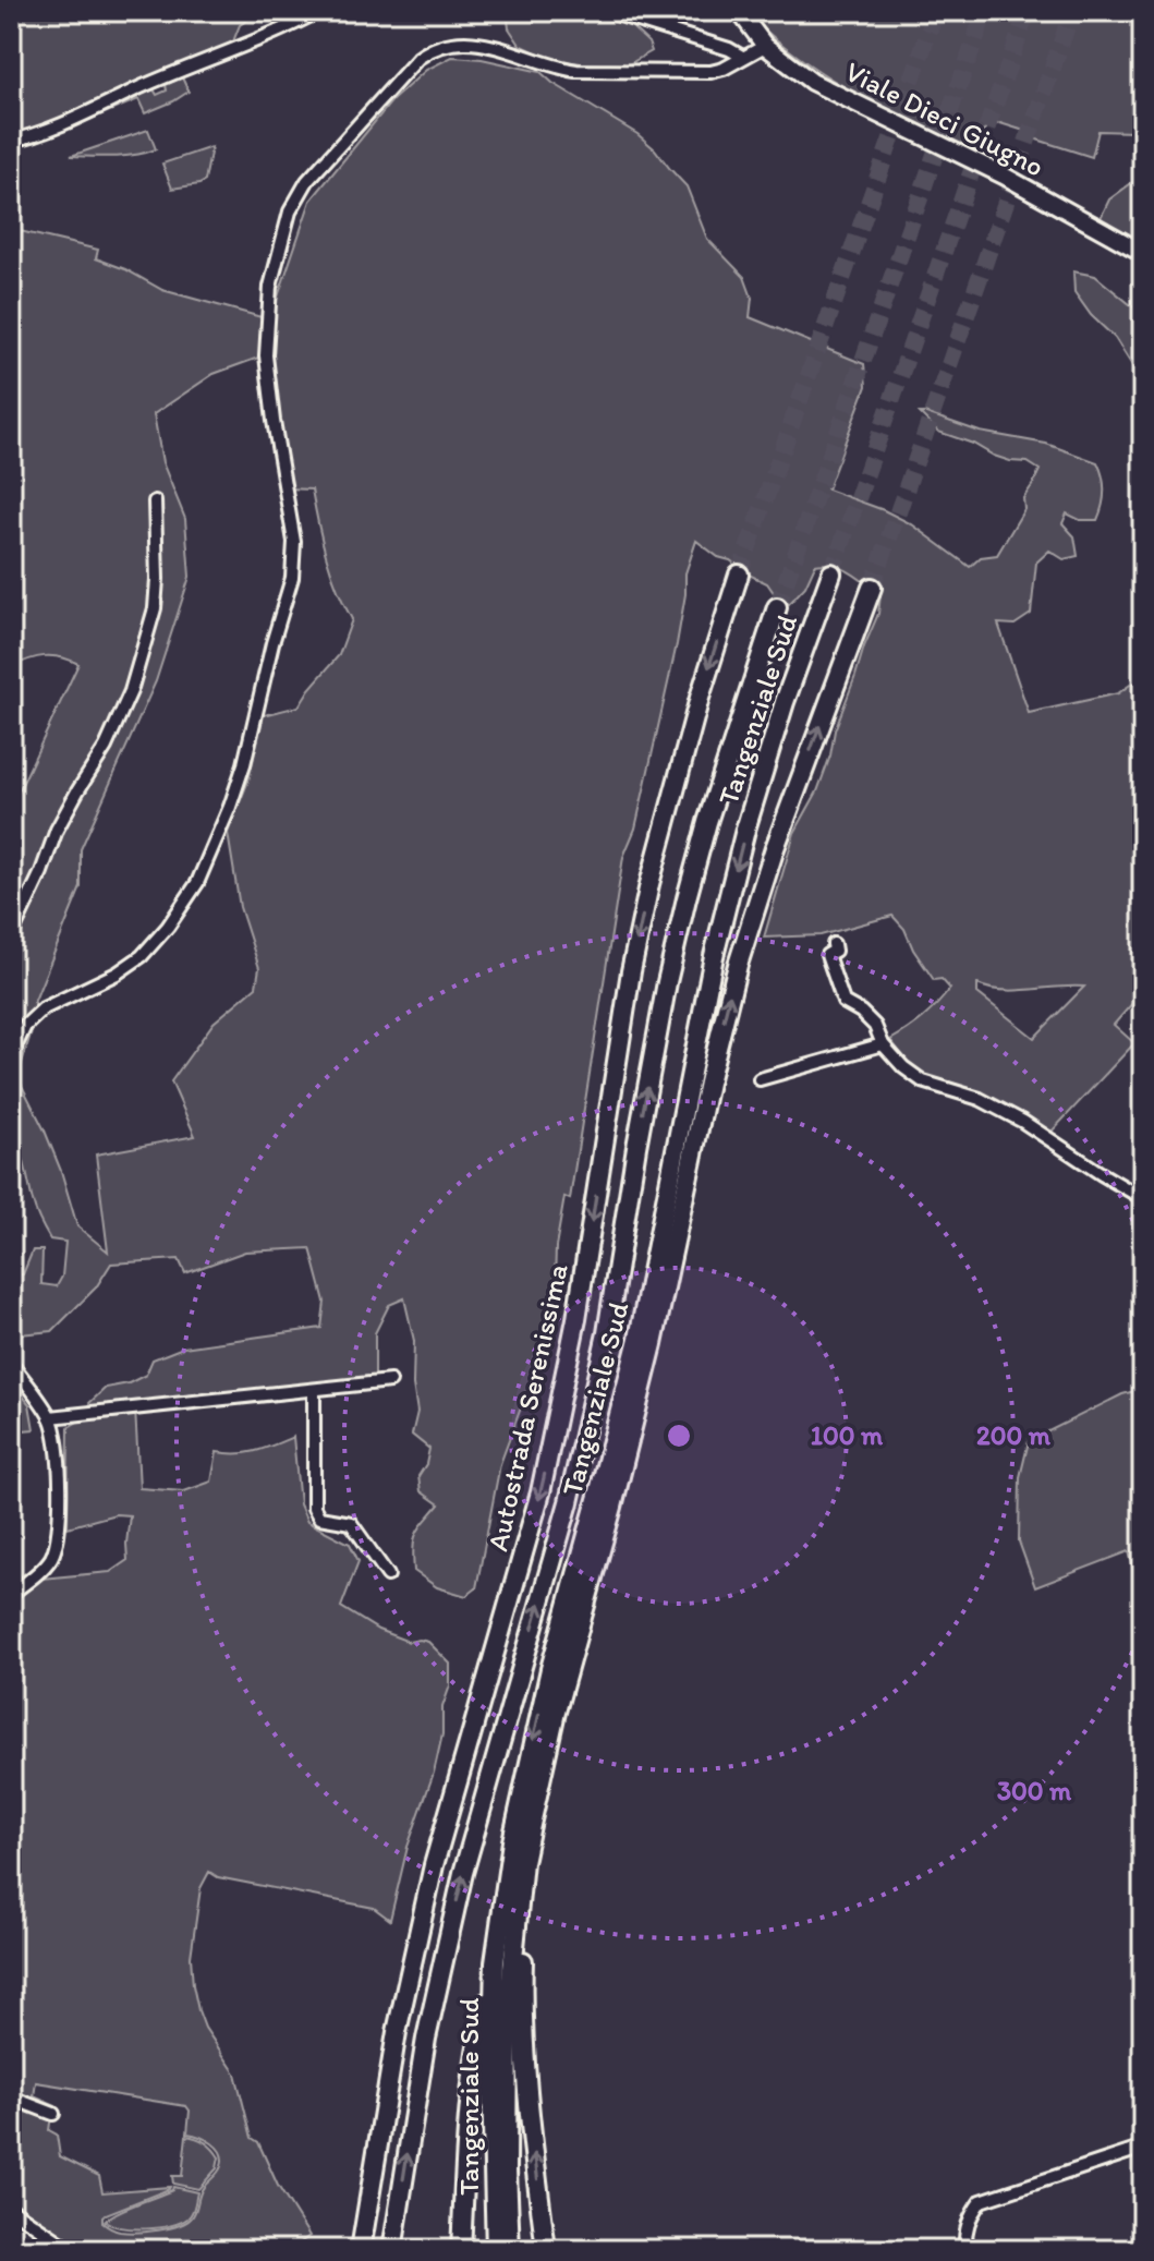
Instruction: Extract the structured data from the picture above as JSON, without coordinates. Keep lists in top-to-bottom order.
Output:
{
  "streets": {
    "highway": ["Tangenziale Sud", "Autostrada Serenissima"],
    "main road": ["Viale Dieci Giugno"]
  },
  "rings": ["100 m", "200 m", "300 m"]
}
